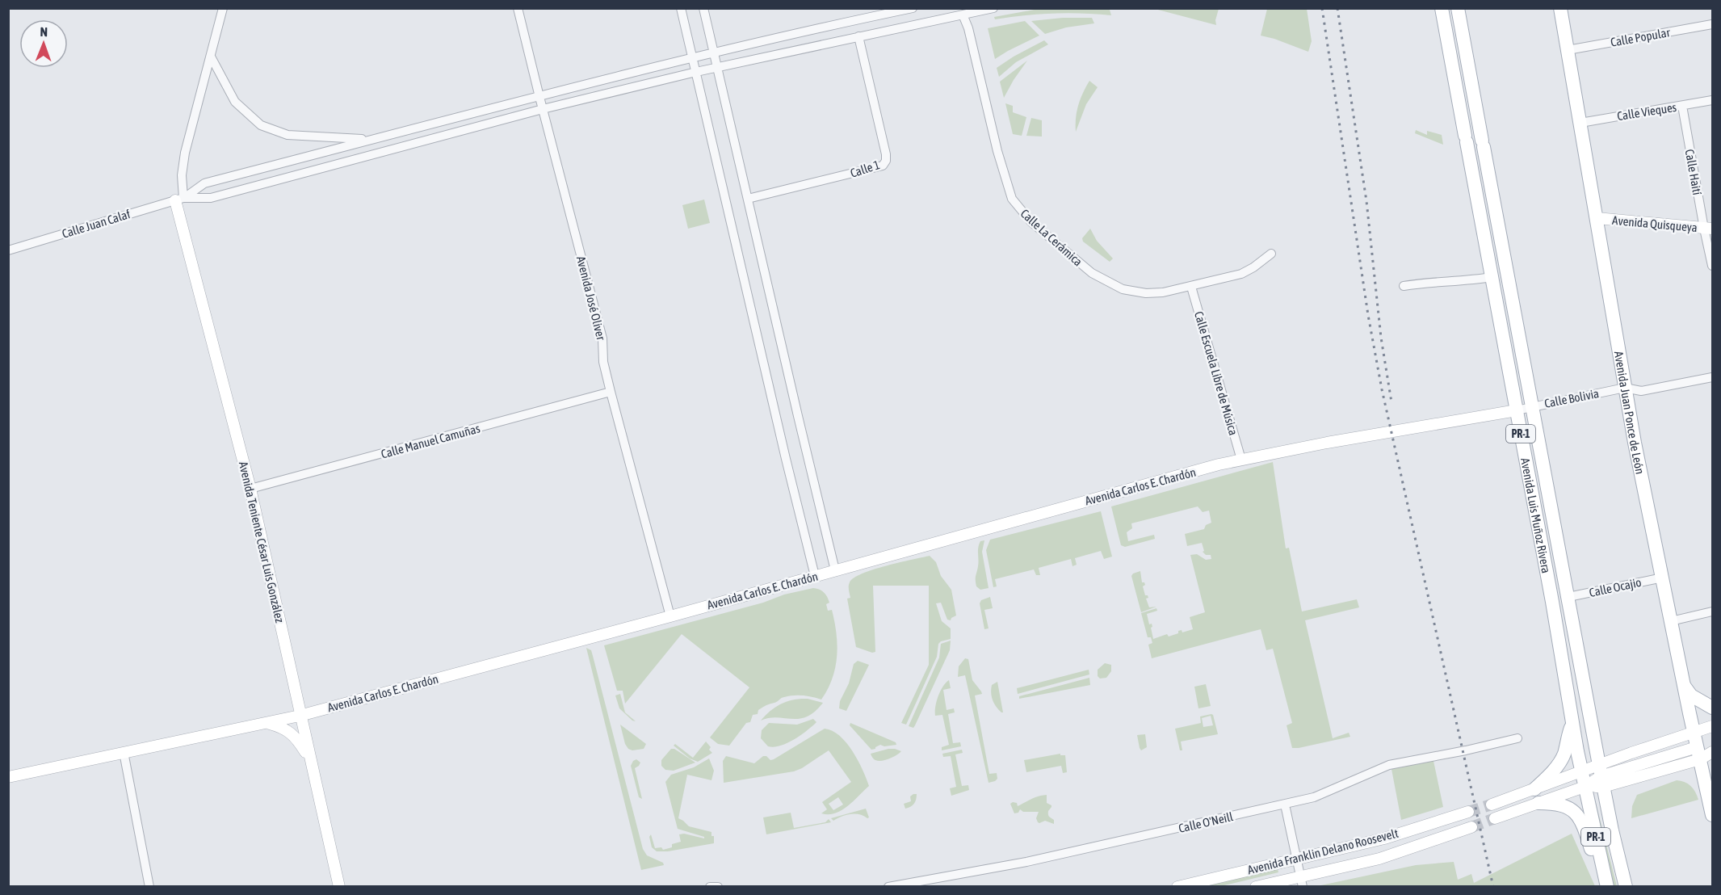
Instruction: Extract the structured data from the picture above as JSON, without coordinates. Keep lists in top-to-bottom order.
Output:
{
  "streets": {
    "main road": ["Avenida Juan Ponce de León", "PR-1", "Avenida Luis Muñoz Rivera"],
    "street": [
      "Calle Popular",
      "Calle Vieques",
      "Calle 1",
      "Calle Haití",
      "Calle Juan Calaf",
      "Avenida Quisqueya",
      "Calle La Cerámica",
      "Avenida José Oliver",
      "Calle Escuela Libre de Música",
      "Calle Bolivia",
      "Calle Manuel Camuñas",
      "Avenida Carlos E. Chardón",
      "Avenida Teniente César Luis González",
      "Calle Ocajio",
      "Calle O'Neill",
      "Avenida Franklin Delano Roosevelt"
    ]
  },
  "crossings": [
    ["Calle Popular", "Avenida Juan Ponce de León"],
    ["Calle Vieques", "Calle Haití"],
    ["Calle Vieques", "Avenida Juan Ponce de León"],
    ["Calle Haití", "Avenida Quisqueya"],
    ["Calle Juan Calaf", "Avenida Teniente César Luis González"],
    ["Avenida Quisqueya", "Avenida Juan Ponce de León"],
    ["Calle La Cerámica", "Calle Escuela Libre de Música"],
    ["Avenida José Oliver", "Calle Manuel Camuñas"],
    ["Avenida José Oliver", "Avenida Carlos E. Chardón"],
    ["Calle Escuela Libre de Música", "Avenida Carlos E. Chardón"],
    ["Calle Bolivia", "Avenida Juan Ponce de León"],
    ["Calle Bolivia", "Avenida Carlos E. Chardón"],
    ["Calle Bolivia", "Avenida Luis Muñoz Rivera"],
    ["Avenida Juan Ponce de León", "Calle Ocajio"],
    ["Calle Manuel Camuñas", "Avenida Teniente César Luis González"],
    ["Avenida Carlos E. Chardón", "Avenida Luis Muñoz Rivera"],
    ["Avenida Carlos E. Chardón", "Avenida Teniente César Luis González"],
    ["Avenida Luis Muñoz Rivera", "Calle Ocajio"]
  ],
  "north": "top"
}
